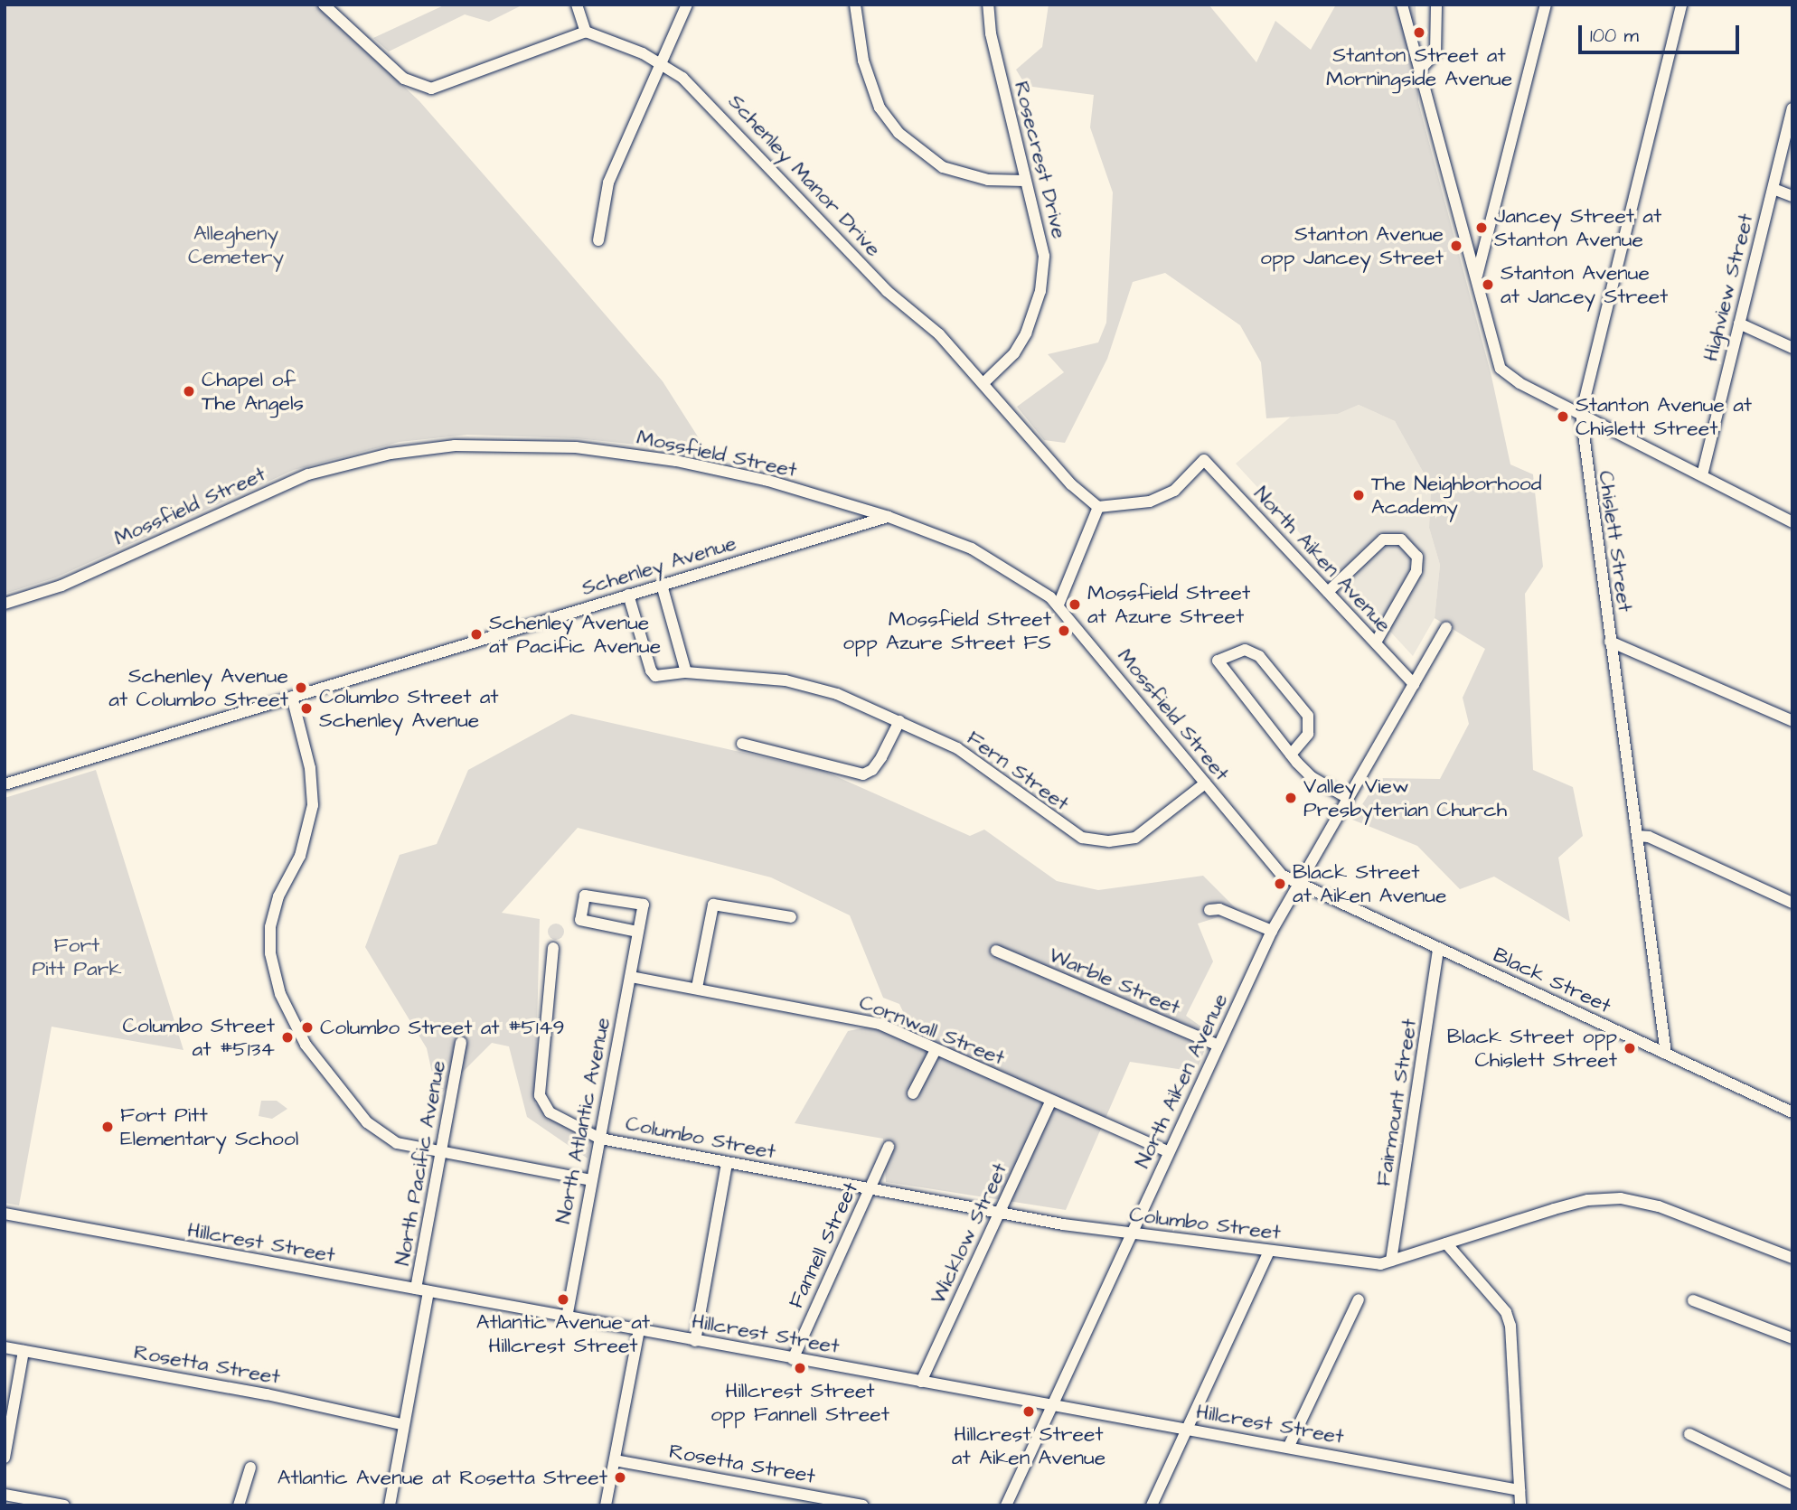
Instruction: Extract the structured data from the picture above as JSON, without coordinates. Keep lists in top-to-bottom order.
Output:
{
  "streets": {
    "street": [
      "Rosecrest Drive",
      "Schenley Manor Drive",
      "Highview Street",
      "Mossfield Street",
      "Chislett Street",
      "North Aiken Avenue",
      "Schenley Avenue",
      "Fern Street",
      "Black Street",
      "Warble Street",
      "Cornwall Street",
      "Fairmount Street",
      "North Atlantic Avenue",
      "Columbo Street",
      "North Pacific Avenue",
      "Wicklow Street",
      "Hillcrest Street",
      "Fannell Street",
      "Rosetta Street"
    ]
  },
  "crossings": [
    ["Rosecrest Drive", "Schenley Manor Drive"],
    ["Schenley Manor Drive", "North Aiken Avenue"],
    ["Mossfield Street", "North Aiken Avenue"],
    ["Mossfield Street", "Schenley Avenue"],
    ["Mossfield Street", "Fern Street"],
    ["Mossfield Street", "Black Street"],
    ["Chislett Street", "Black Street"],
    ["North Aiken Avenue", "Black Street"],
    ["North Aiken Avenue", "Warble Street"],
    ["North Aiken Avenue", "Cornwall Street"],
    ["North Aiken Avenue", "Columbo Street"],
    ["North Aiken Avenue", "Hillcrest Street"],
    ["Schenley Avenue", "Fern Street"],
    ["Black Street", "Fairmount Street"],
    ["Cornwall Street", "North Atlantic Avenue"],
    ["Cornwall Street", "Wicklow Street"],
    ["Fairmount Street", "Columbo Street"],
    ["North Atlantic Avenue", "Columbo Street"],
    ["North Atlantic Avenue", "Hillcrest Street"],
    ["Columbo Street", "Wicklow Street"],
    ["Columbo Street", "Fannell Street"],
    ["North Pacific Avenue", "Hillcrest Street"],
    ["North Pacific Avenue", "Rosetta Street"],
    ["Wicklow Street", "Hillcrest Street"],
    ["Hillcrest Street", "Fannell Street"]
  ],
  "parks": ["Allegheny Cemetery", "Fort Pitt Park"],
  "places": [
    "Stanton Street at Morningside Avenue",
    "Jancey Street at Stanton Avenue",
    "Stanton Avenue opp Jancey Street",
    "Stanton Avenue at Jancey Street",
    "Chapel of The Angels",
    "Stanton Avenue at Chislett Street",
    "The Neighborhood Academy",
    "Mossfield Street at Azure Street",
    "Mossfield Street opp Azure Street FS",
    "Schenley Avenue at Pacific Avenue",
    "Schenley Avenue at Columbo Street",
    "Columbo Street at Schenley Avenue",
    "Valley View Presbyterian Church",
    "Black Street at Aiken Avenue",
    "Columbo Street at #5149",
    "Columbo Street at #5134",
    "Black Street opp Chislett Street",
    "Fort Pitt Elementary School",
    "Atlantic Avenue at Hillcrest Street",
    "Hillcrest Street opp Fannell Street",
    "Hillcrest Street at Aiken Avenue",
    "Atlantic Avenue at Rosetta Street"
  ],
  "scale_bar": "100 m"
}
